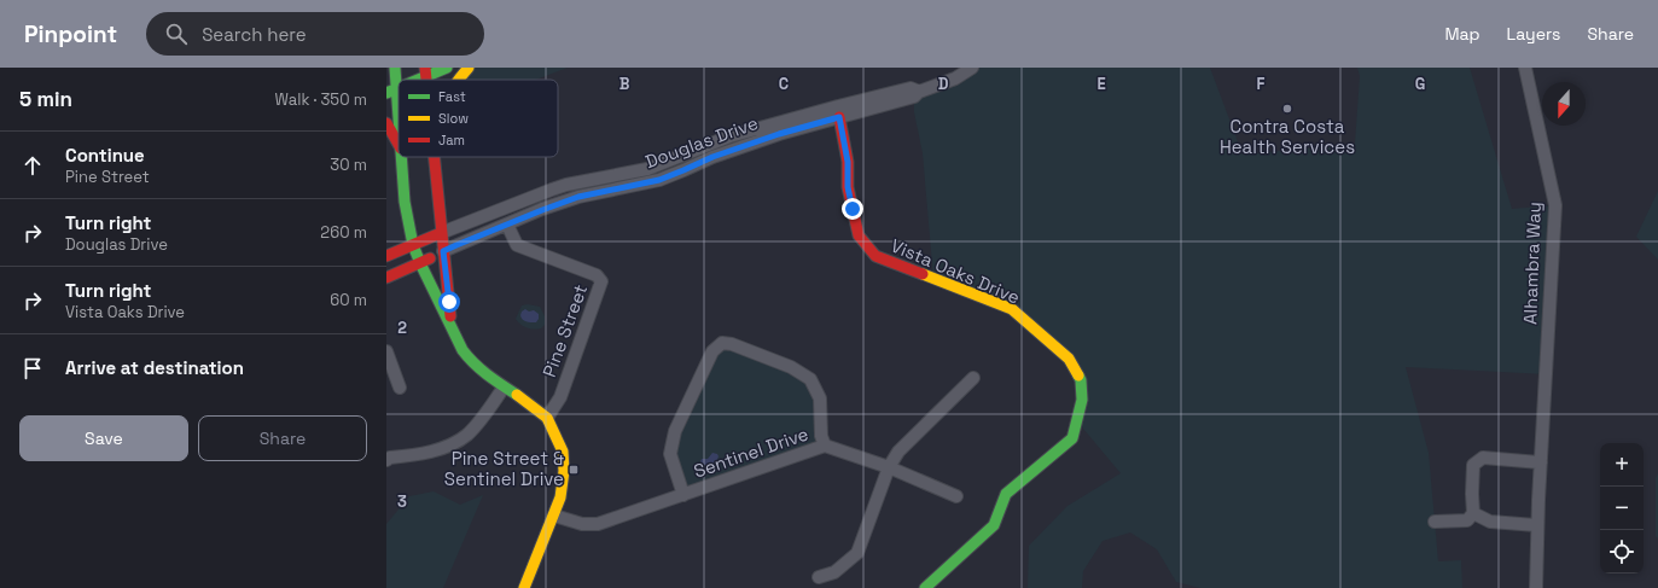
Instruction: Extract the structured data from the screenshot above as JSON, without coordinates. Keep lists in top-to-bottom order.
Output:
{
  "streets": {
    "main road": ["Vista Oaks Drive"],
    "street": [
      "Douglas Drive",
      "Alhambra Way",
      "Pine Street",
      "Sentinel Drive"
    ]
  },
  "crossings": [
    ["Douglas Drive", "Vista Oaks Drive"],
    ["Douglas Drive", "Pine Street"]
  ],
  "places": {
    "other": ["Contra Costa Health Services"],
    "transit": ["Pine Street & Sentinel Drive"]
  },
  "legend": ["Fast", "Slow", "Jam"],
  "north": "bottom",
  "page": {
    "header": "Pinpoint",
    "search": "Search here",
    "nav": ["Map", "Layers", "Share"],
    "heading": ["5 min", "Walk · 350 m"],
    "list": [
      ["Continue", "Pine Street", "30 m"],
      ["Turn right", "Douglas Drive", "260 m"],
      ["Turn right", "Vista Oaks Drive", "60 m"],
      "Arrive at destination"
    ],
    "buttons": ["Save", "Share"],
    "map_buttons": ["+", "−"]
  },
  "grid": {
    "columns": [
      "B",
      "C",
      "D",
      "E",
      "F",
      "G"
    ],
    "rows": ["2", "3"]
  }
}
